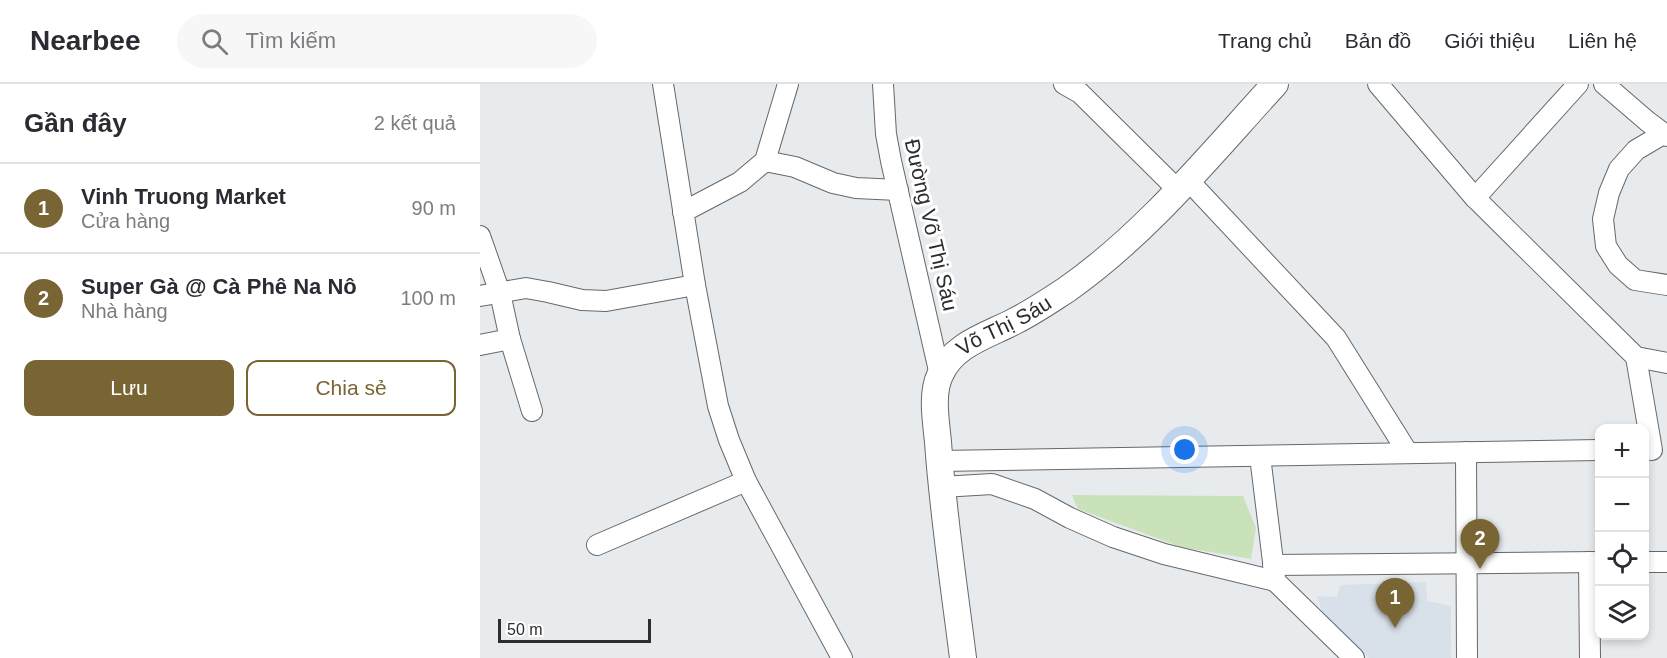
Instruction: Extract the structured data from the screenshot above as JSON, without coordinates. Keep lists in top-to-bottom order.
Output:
{
  "streets": {
    "main road": ["Võ Thị Sáu"],
    "street": ["Đường Võ Thị Sáu"]
  },
  "crossings": [
    ["Đường Võ Thị Sáu", "Võ Thị Sáu"]
  ],
  "scale_bar": "50 m",
  "page": {
    "header": "Nearbee",
    "search": "Tìm kiếm",
    "nav": [
      "Trang chủ",
      "Bản đồ",
      "Giới thiệu",
      "Liên hệ"
    ],
    "heading": ["Gần đây", "2 kết quả"],
    "list": [
      {
        "mark": "1",
        "name": "Vinh Truong Market",
        "note": "Cửa hàng",
        "value": "90 m"
      },
      {
        "mark": "2",
        "name": "Super Gà @ Cà Phê Na Nô",
        "note": "Nhà hàng",
        "value": "100 m"
      }
    ],
    "buttons": ["Lưu", "Chia sẻ"],
    "map_buttons": ["+", "−"],
    "pins": ["2", "1"],
    "scale": "50 m"
  }
}
